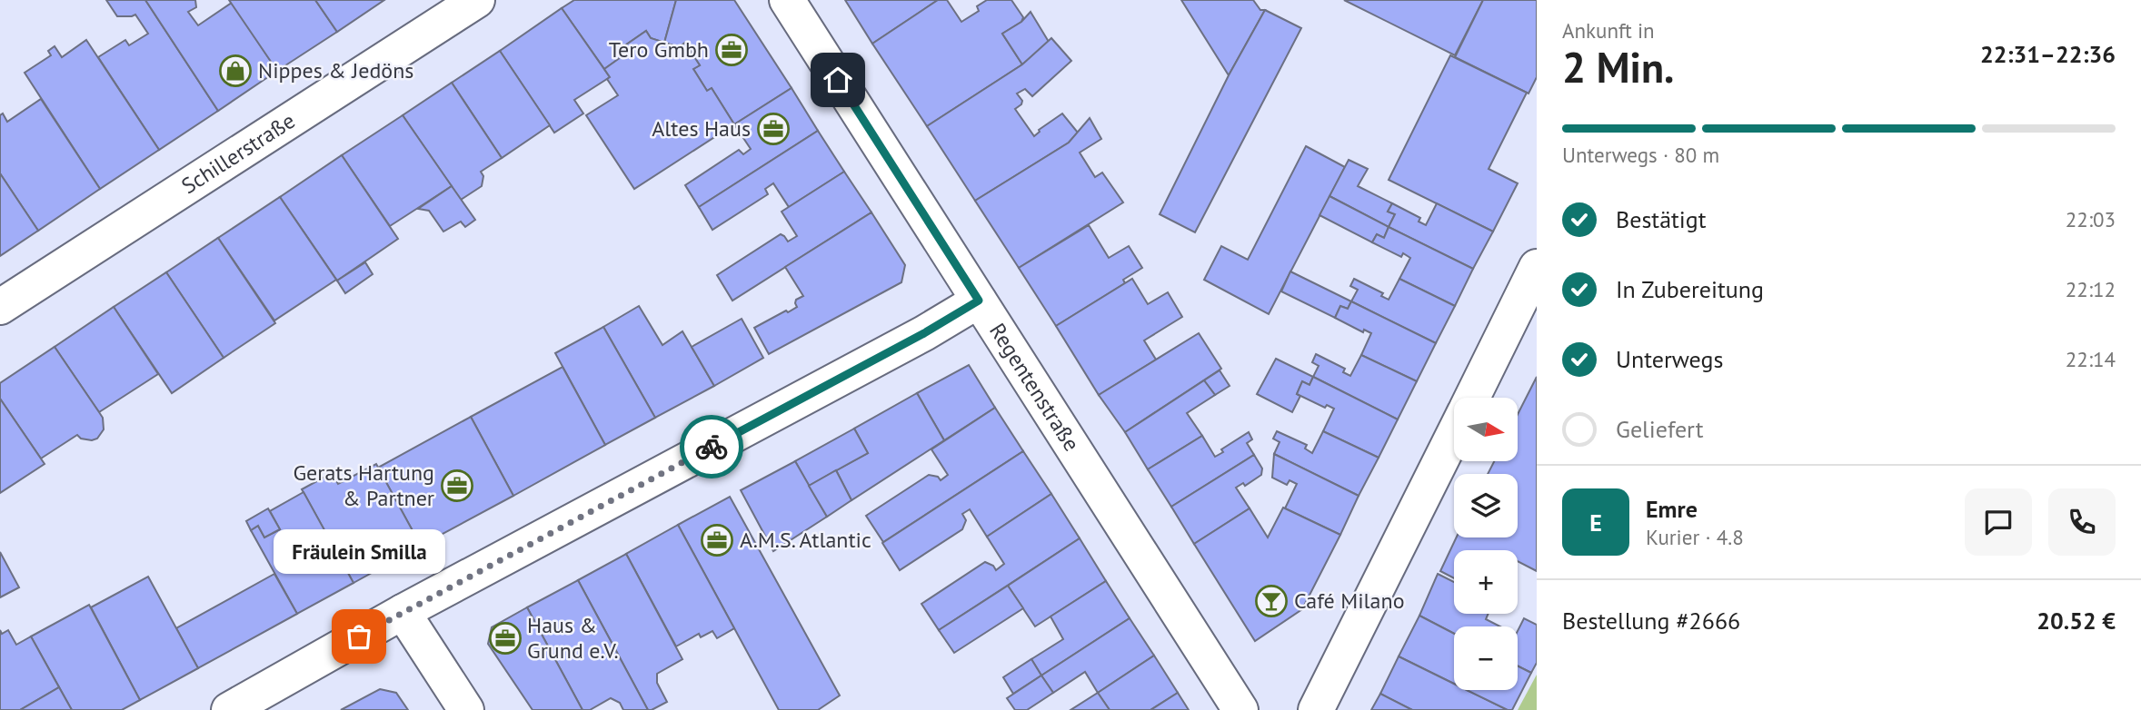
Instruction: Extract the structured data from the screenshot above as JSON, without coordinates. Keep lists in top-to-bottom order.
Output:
{
  "streets": {
    "street": ["Schillerstraße", "Regentenstraße"]
  },
  "places": {
    "office": [
      "Tero Gmbh",
      "Altes Haus",
      "Gerats Hartung & Partner",
      "A.M.S. Atlantic",
      "Haus & Grund e.V."
    ],
    "shop": ["Nippes & Jedöns"],
    "bar": ["Café Milano"],
    "other": ["Fräulein Smilla"]
  },
  "north": "right",
  "page": {
    "heading": ["2 Min.", "Ankunft in", "22:31–22:36"],
    "panel": [
      "Emre",
      "Kurier · 4.8",
      "Bestellung #2666",
      "20.52 €"
    ],
    "bar": "Unterwegs · 80 m",
    "list": [
      ["Bestätigt", "22:03"],
      ["In Zubereitung", "22:12"],
      ["Unterwegs", "22:14"],
      "Geliefert"
    ],
    "map_buttons": ["+", "−"],
    "round": "E",
    "bubble": "Fräulein Smilla"
  }
}
